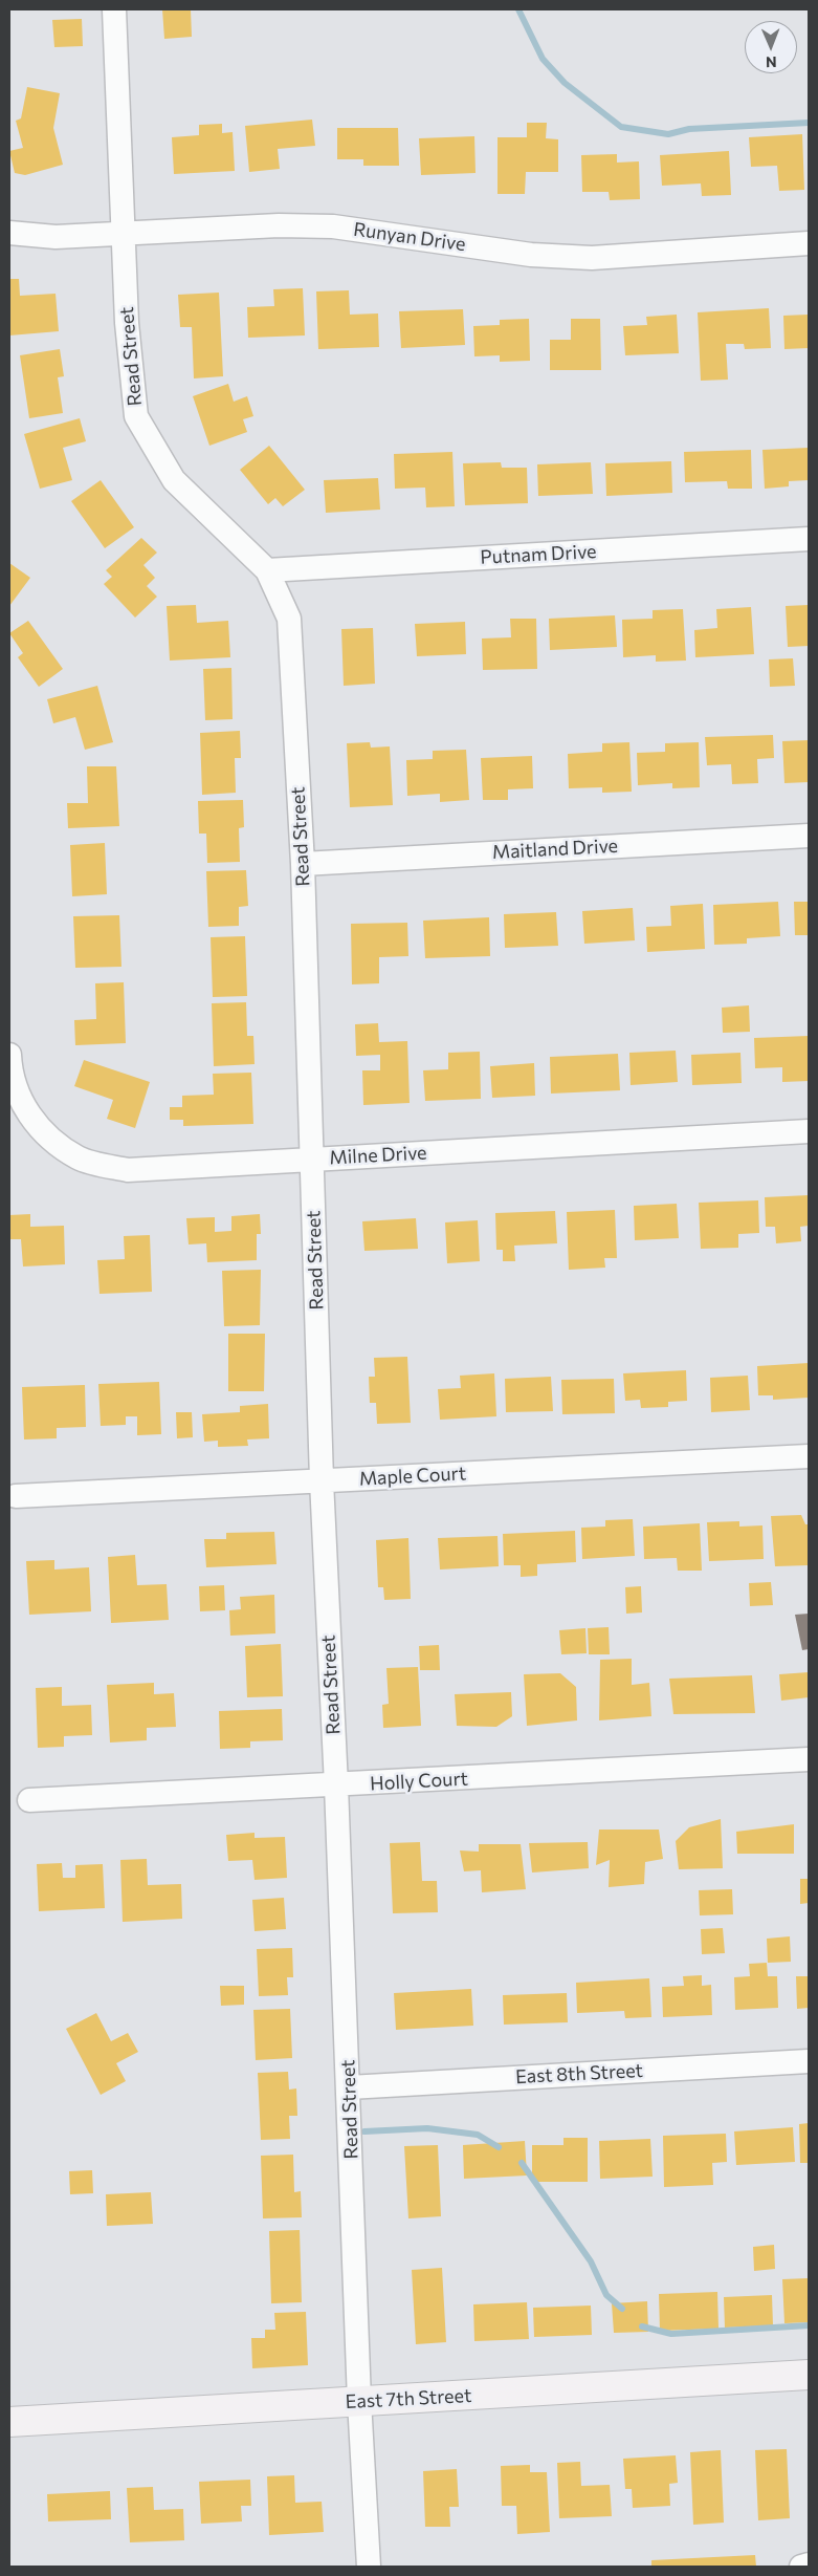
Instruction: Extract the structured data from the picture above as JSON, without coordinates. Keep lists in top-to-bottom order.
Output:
{
  "streets": {
    "street": [
      "Runyan Drive",
      "Read Street",
      "Putnam Drive",
      "Maitland Drive",
      "Milne Drive",
      "Maple Court",
      "Holly Court",
      "East 8th Street",
      "East 7th Street"
    ]
  },
  "crossings": [
    ["Runyan Drive", "Read Street"],
    ["Read Street", "Putnam Drive"],
    ["Read Street", "Maitland Drive"],
    ["Read Street", "Milne Drive"],
    ["Read Street", "Maple Court"],
    ["Read Street", "Holly Court"],
    ["Read Street", "East 8th Street"],
    ["Read Street", "East 7th Street"]
  ],
  "north": "bottom"
}
